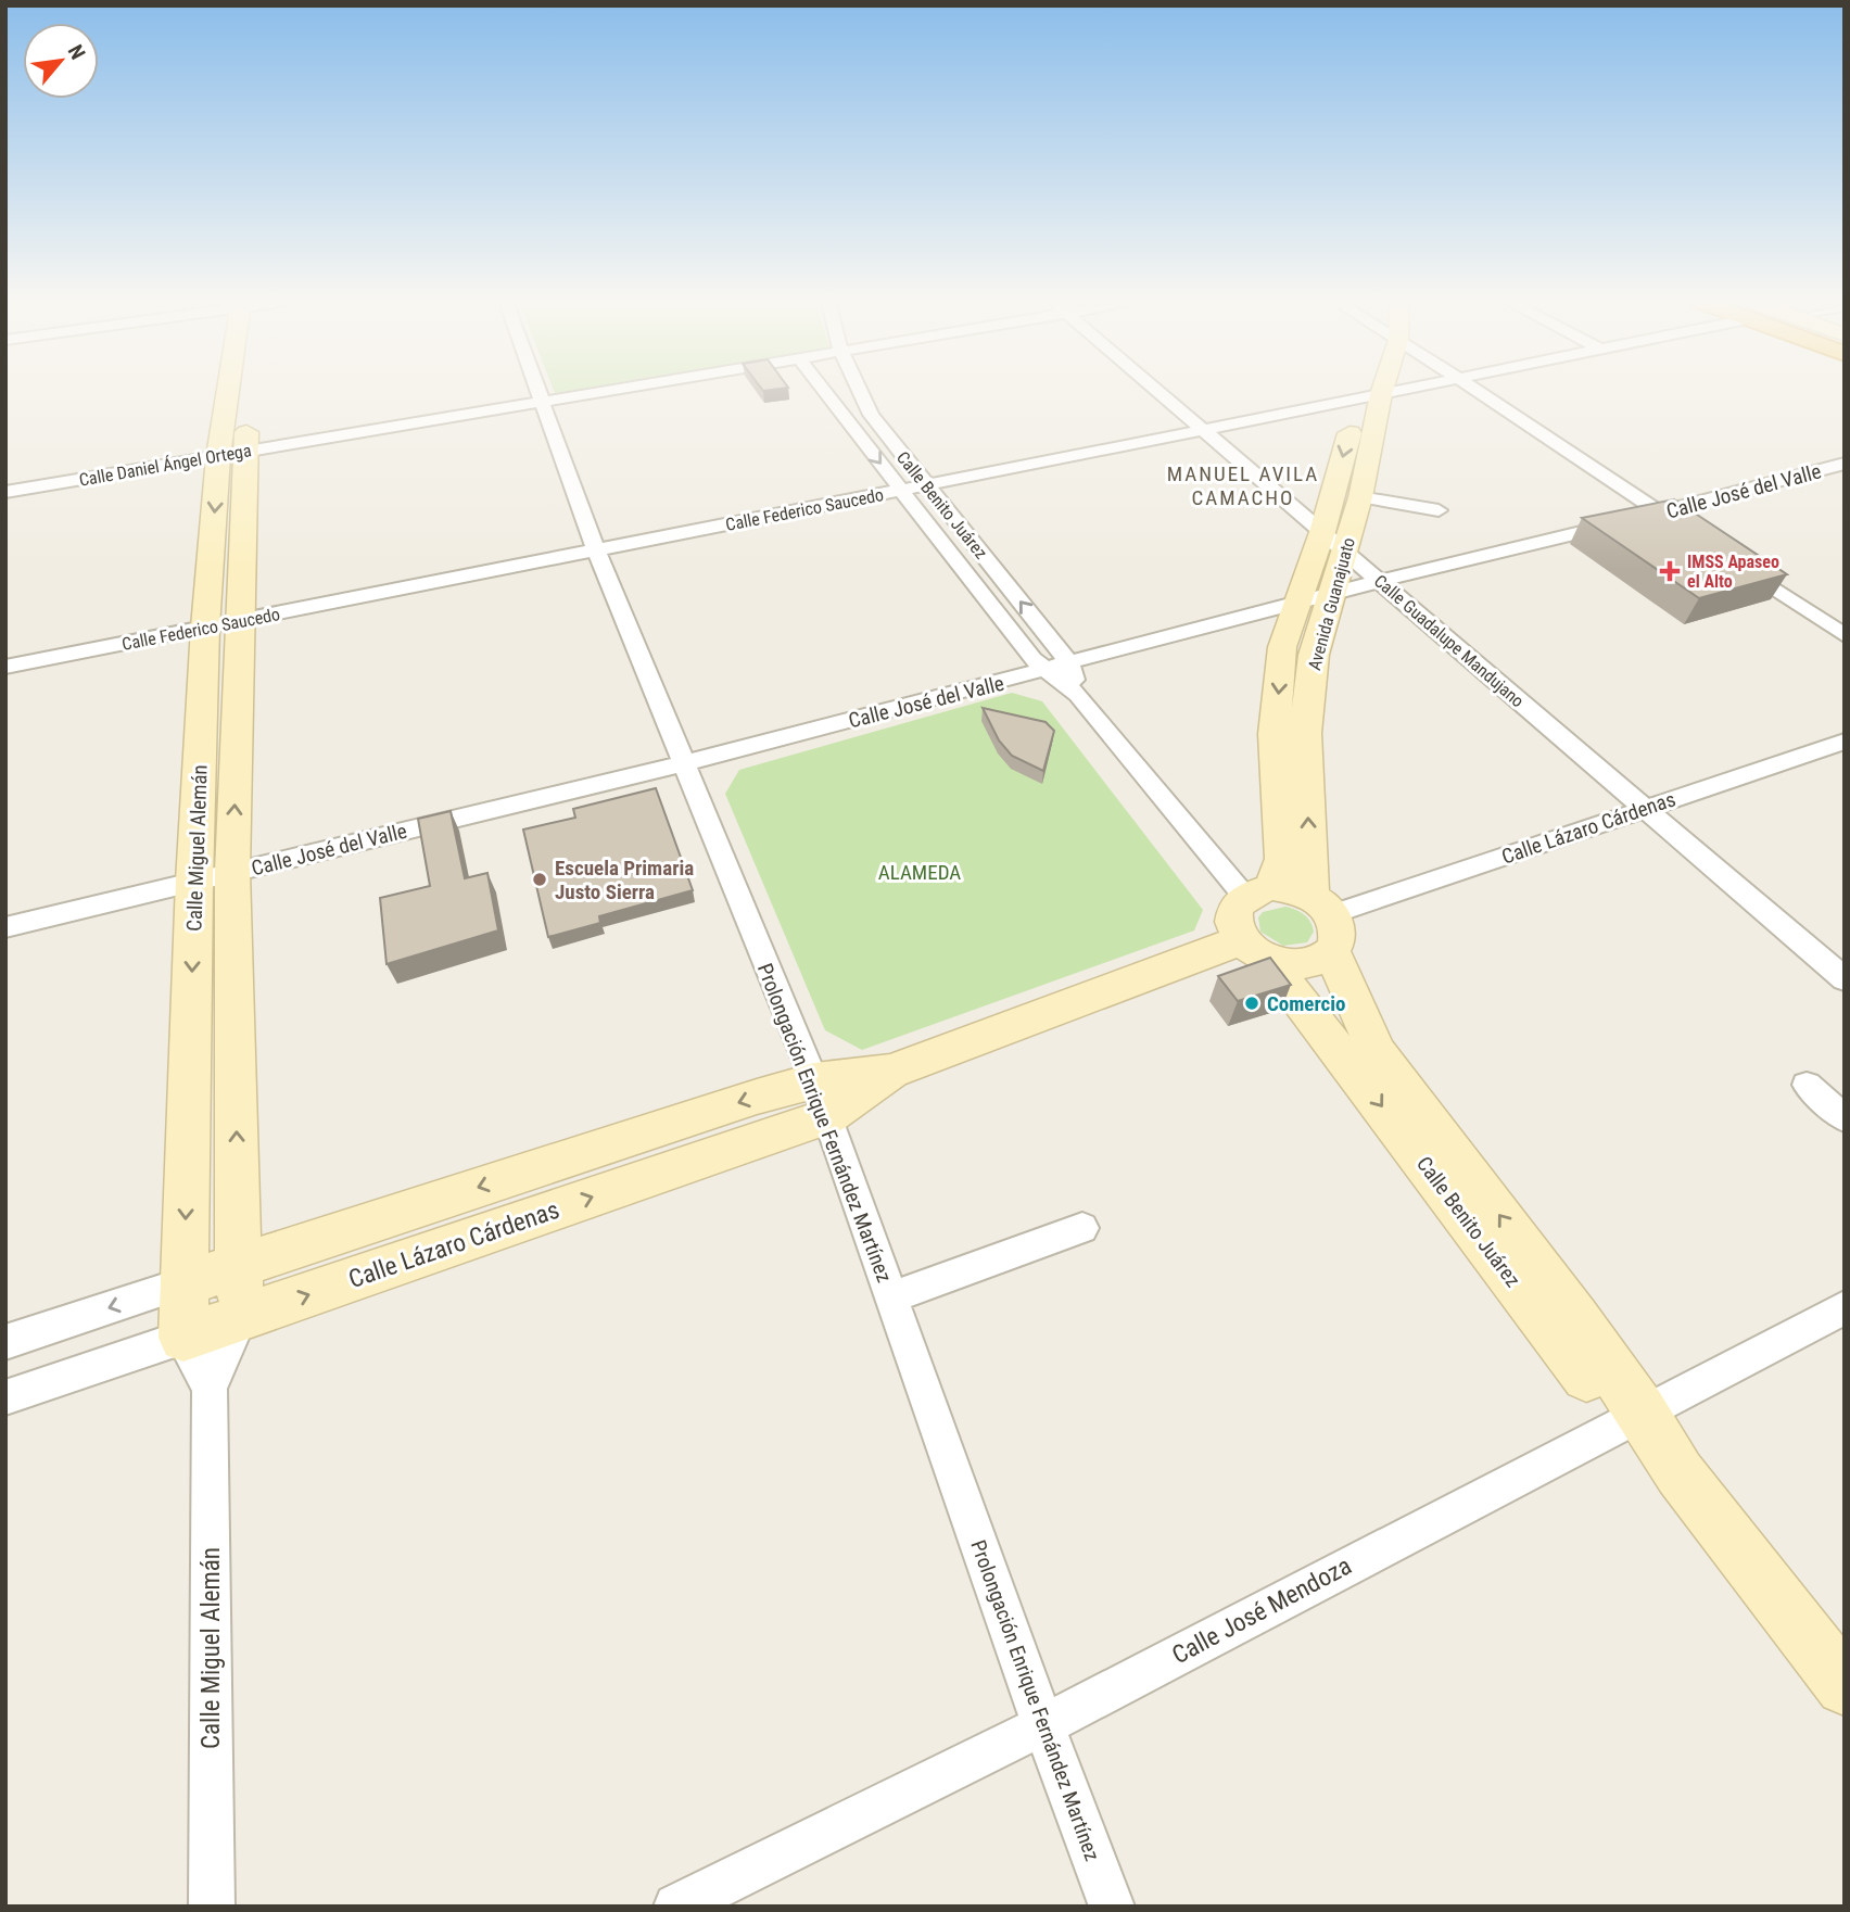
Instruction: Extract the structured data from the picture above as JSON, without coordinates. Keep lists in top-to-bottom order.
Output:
{
  "streets": {
    "street": [
      "Calle Daniel Ángel Ortega",
      "Calle José del Valle",
      "Calle Benito Juárez",
      "Calle Federico Saucedo",
      "Avenida Guanajuato",
      "Calle Guadalupe Mandujano",
      "Calle Lázaro Cárdenas",
      "Calle Miguel Alemán",
      "Prolongación Enrique Fernández Martínez",
      "Calle José Mendoza"
    ]
  },
  "crossings": [
    ["Calle Daniel Ángel Ortega", "Calle Miguel Alemán"],
    ["Calle Daniel Ángel Ortega", "Prolongación Enrique Fernández Martínez"],
    ["Calle José del Valle", "Calle Benito Juárez"],
    ["Calle José del Valle", "Avenida Guanajuato"],
    ["Calle José del Valle", "Calle Guadalupe Mandujano"],
    ["Calle José del Valle", "Calle Miguel Alemán"],
    ["Calle José del Valle", "Prolongación Enrique Fernández Martínez"],
    ["Calle Benito Juárez", "Calle Federico Saucedo"],
    ["Calle Benito Juárez", "Avenida Guanajuato"],
    ["Calle Benito Juárez", "Calle Lázaro Cárdenas"],
    ["Calle Benito Juárez", "Calle José Mendoza"],
    ["Calle Federico Saucedo", "Avenida Guanajuato"],
    ["Calle Federico Saucedo", "Calle Guadalupe Mandujano"],
    ["Calle Federico Saucedo", "Calle Miguel Alemán"],
    ["Calle Federico Saucedo", "Prolongación Enrique Fernández Martínez"],
    ["Avenida Guanajuato", "Calle Guadalupe Mandujano"],
    ["Avenida Guanajuato", "Calle Lázaro Cárdenas"],
    ["Calle Guadalupe Mandujano", "Calle Lázaro Cárdenas"],
    ["Calle Lázaro Cárdenas", "Calle Miguel Alemán"],
    ["Calle Lázaro Cárdenas", "Prolongación Enrique Fernández Martínez"],
    ["Prolongación Enrique Fernández Martínez", "Calle José Mendoza"]
  ],
  "districts": ["MANUEL AVILA CAMACHO"],
  "parks": ["ALAMEDA"],
  "places": {
    "health": ["IMSS Apaseo el Alto"],
    "other": ["Escuela Primaria Justo Sierra", "Comercio"]
  },
  "north": "top right"
}
